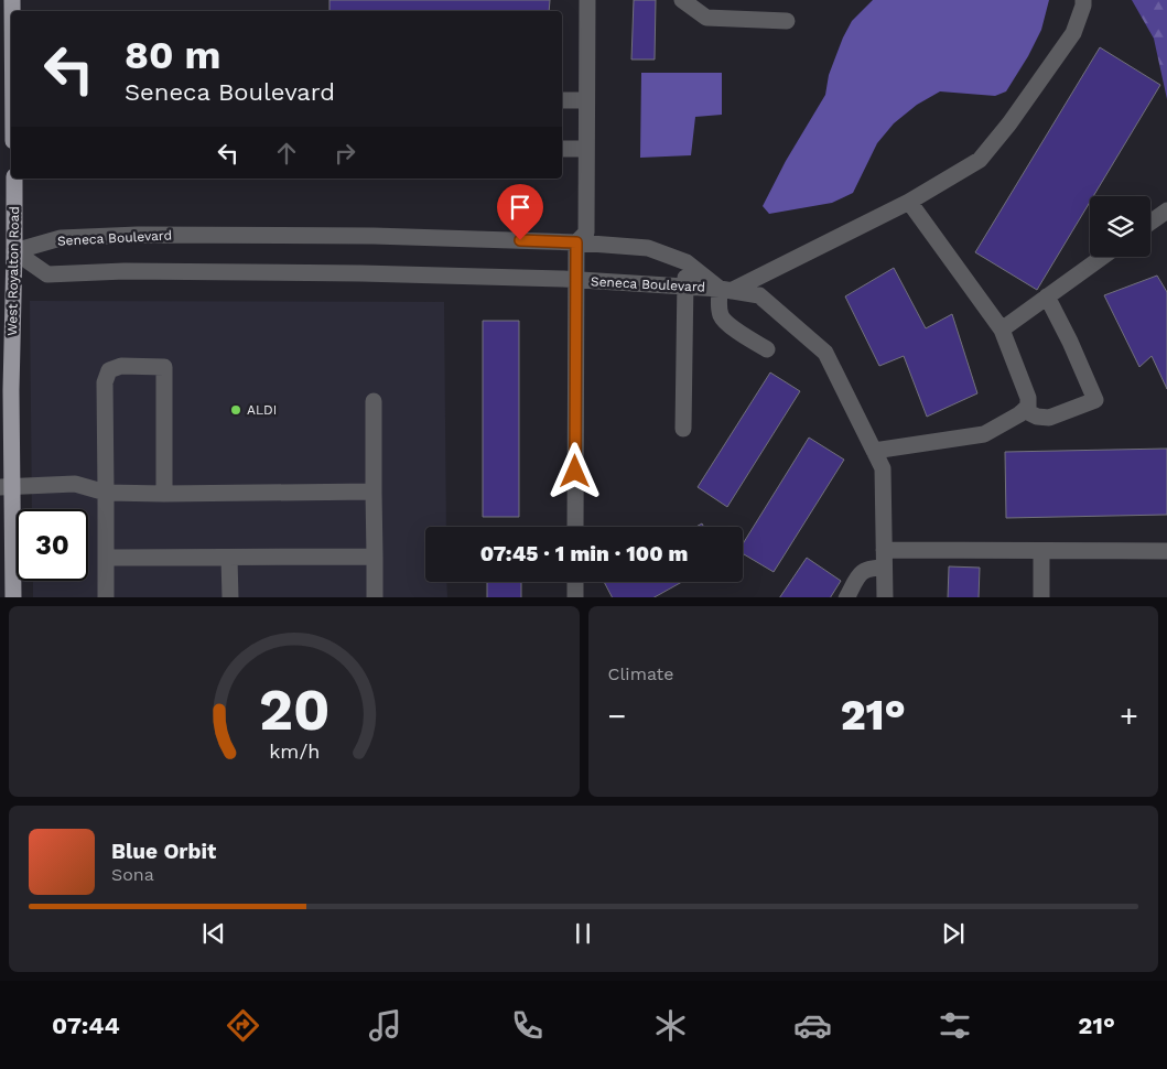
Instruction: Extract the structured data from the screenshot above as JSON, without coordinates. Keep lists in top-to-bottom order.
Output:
{
  "streets": {
    "main road": ["West Royalton Road"],
    "street": ["Seneca Boulevard"]
  },
  "crossings": [
    ["Seneca Boulevard", "West Royalton Road"]
  ],
  "places": ["ALDI"],
  "page": {
    "turn": ["80 m", "Seneca Boulevard"],
    "limit": "30",
    "trip": "07:45 · 1 min · 100 m",
    "tile": "Climate",
    "heat": ["−", "21°", "+"],
    "song": ["Blue Orbit", "Sona"],
    "tabs": ["07:44", "21°"],
    "gauge": ["20", "km/h"]
  }
}
